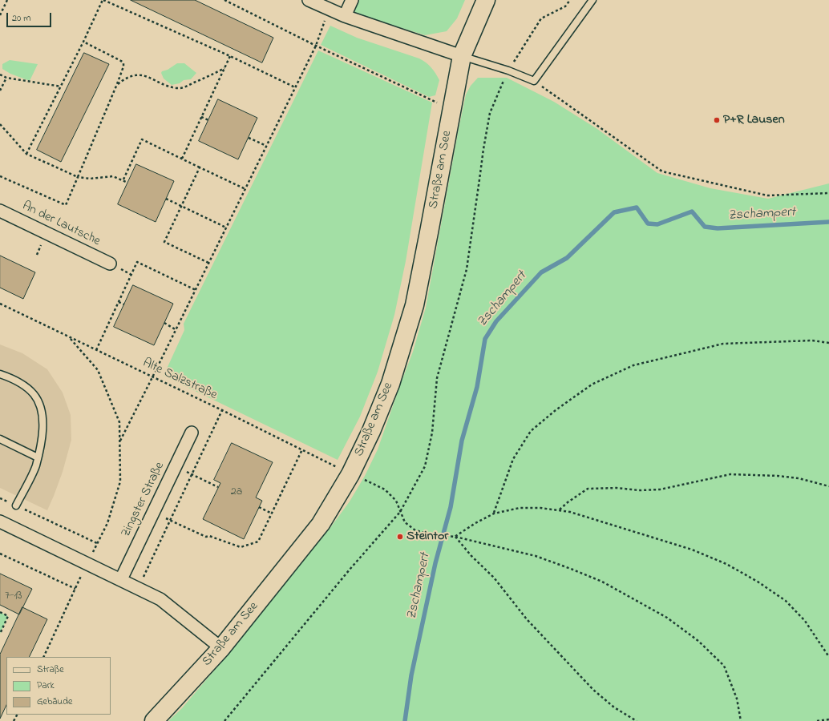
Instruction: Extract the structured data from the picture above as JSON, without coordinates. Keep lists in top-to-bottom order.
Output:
{
  "streets": {
    "main road": ["Straße am See"],
    "street": ["An der Lautsche", "Zingster Straße"],
    "path": ["Alte Salzstraße"]
  },
  "crossings": [
    ["Straße am See", "Alte Salzstraße"]
  ],
  "water": ["Zschampert"],
  "places": ["P+R Lausen", "Steintor"],
  "house_numbers": ["2a", "7-13"],
  "legend": ["Straße", "Park", "Gebäude"],
  "scale_bar": "20 m"
}
